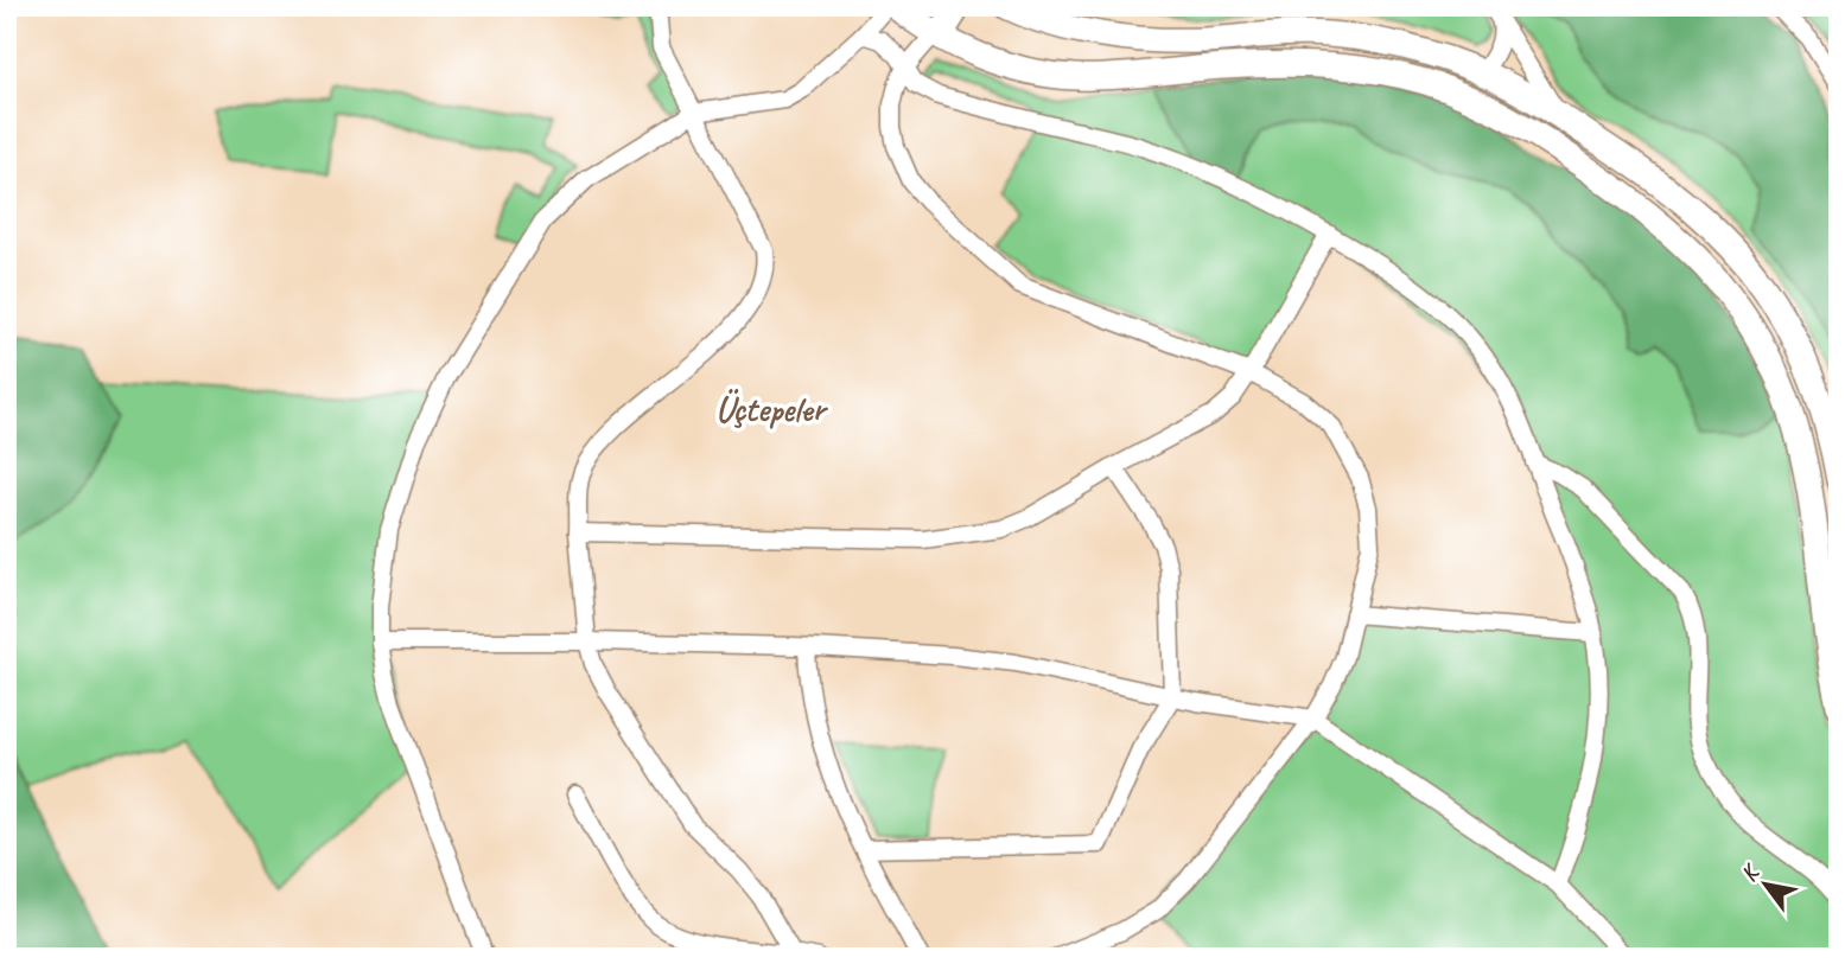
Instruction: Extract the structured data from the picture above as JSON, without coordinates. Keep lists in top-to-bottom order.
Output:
{
  "districts": ["Üçtepeler"],
  "north": "top left"
}
